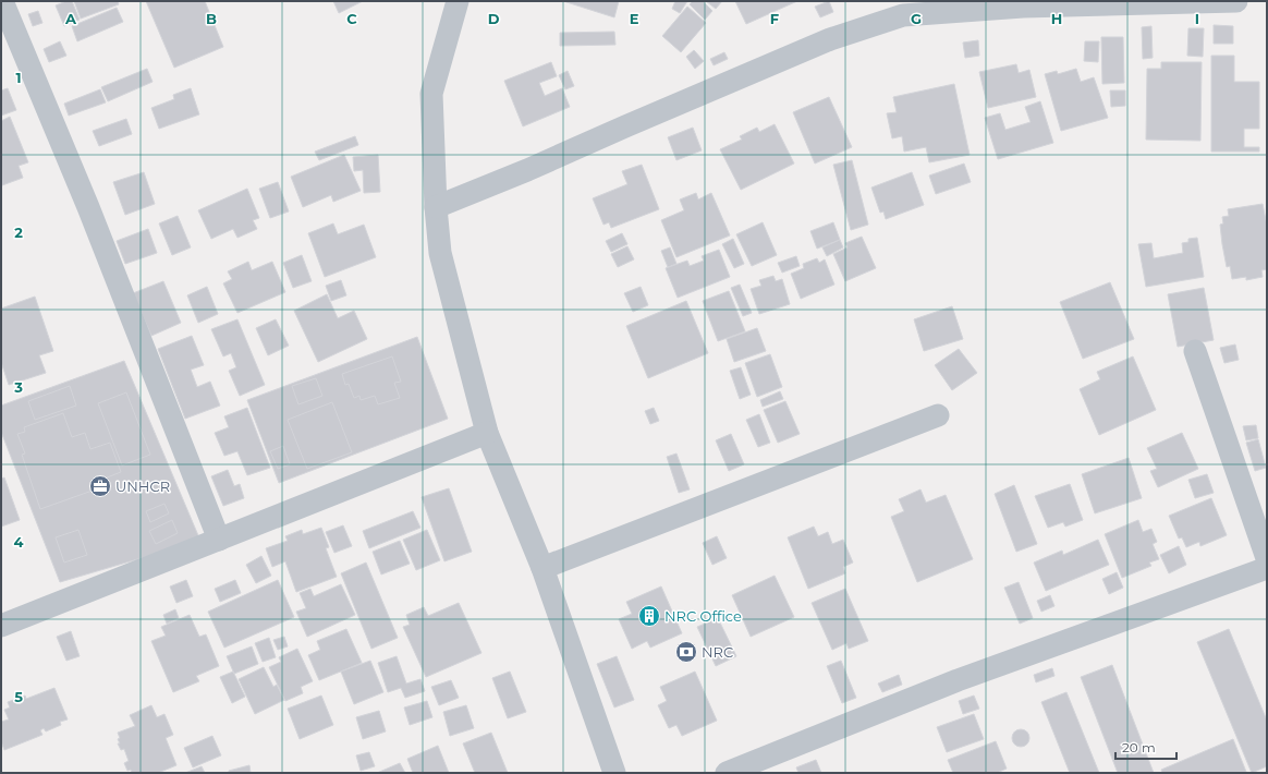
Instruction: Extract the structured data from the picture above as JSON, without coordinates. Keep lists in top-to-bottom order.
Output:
{
  "places": {
    "office": ["UNHCR"],
    "building": ["NRC Office"],
    "bank": ["NRC"]
  },
  "scale_bar": "20 m",
  "grid": {
    "columns": [
      "A",
      "B",
      "C",
      "D",
      "E",
      "F",
      "G",
      "H",
      "I"
    ],
    "rows": [
      "1",
      "2",
      "3",
      "4",
      "5"
    ]
  }
}
